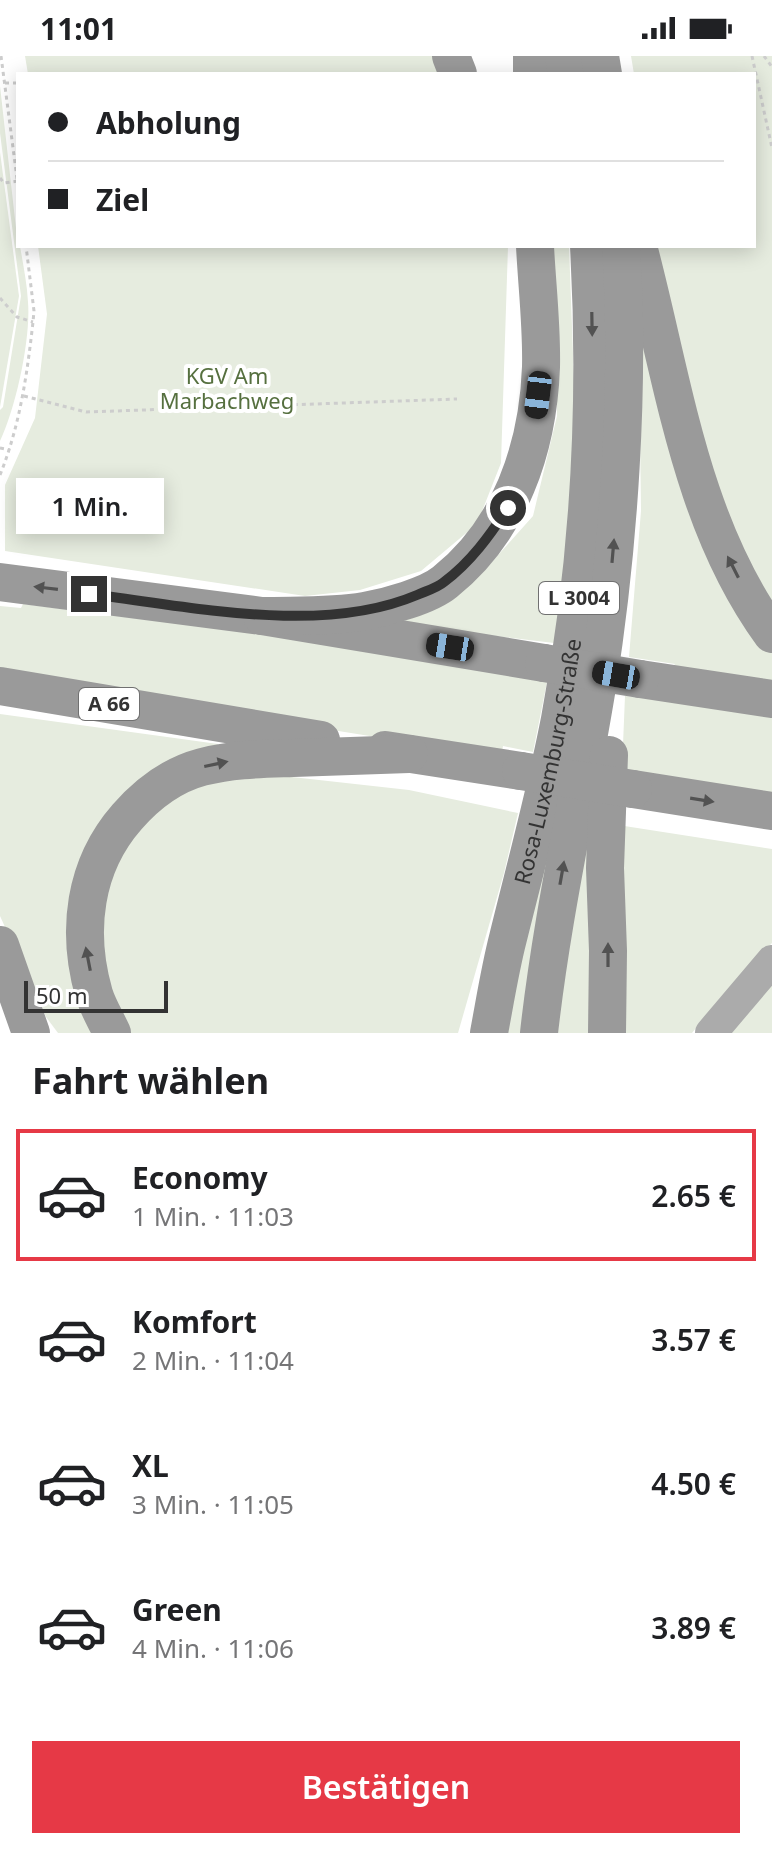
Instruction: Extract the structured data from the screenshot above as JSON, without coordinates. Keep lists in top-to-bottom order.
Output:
{
  "streets": {
    "highway": ["L 3004", "A 66", "Rosa-Luxemburg-Straße"]
  },
  "parks": ["KGV Am Marbachweg"],
  "scale_bar": "50 m",
  "page": {
    "status": "11:01",
    "banner": ["Abholung", "Ziel"],
    "bubble": "1 Min.",
    "scale": "50 m",
    "heading": "Fahrt wählen",
    "list": [
      {
        "name": "Economy",
        "note": "1 Min. · 11:03",
        "value": "2.65 €"
      },
      {
        "name": "Komfort",
        "note": "2 Min. · 11:04",
        "value": "3.57 €"
      },
      {
        "name": "XL",
        "note": "3 Min. · 11:05",
        "value": "4.50 €"
      },
      {
        "name": "Green",
        "note": "4 Min. · 11:06",
        "value": "3.89 €"
      }
    ],
    "buttons": "Bestätigen"
  }
}
